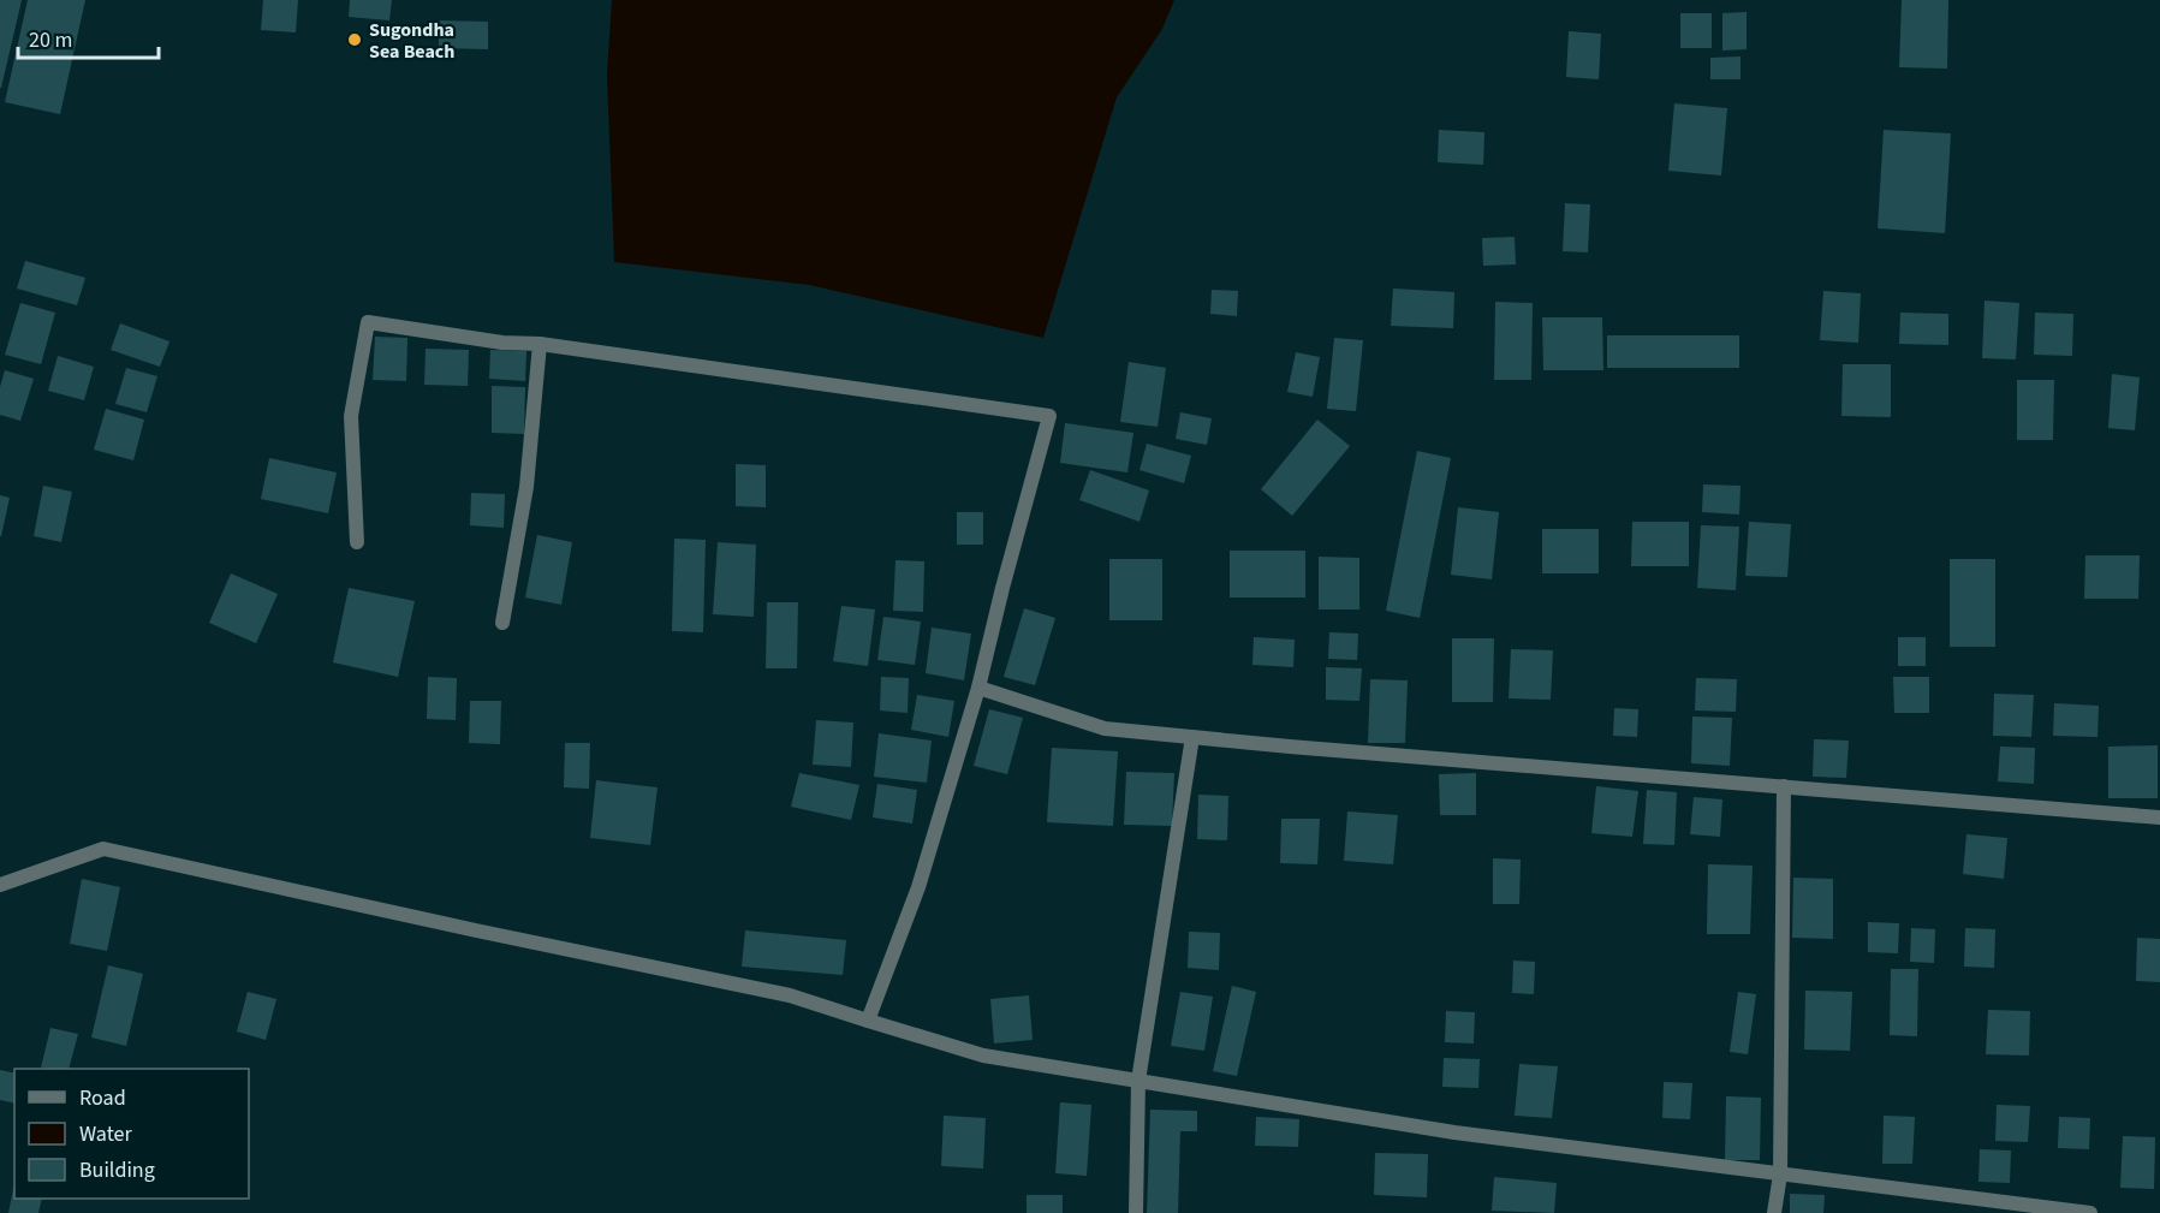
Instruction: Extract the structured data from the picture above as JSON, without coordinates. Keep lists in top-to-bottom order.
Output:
{
  "places": ["Sugondha Sea Beach"],
  "legend": ["Road", "Water", "Building"],
  "scale_bar": "20 m"
}
